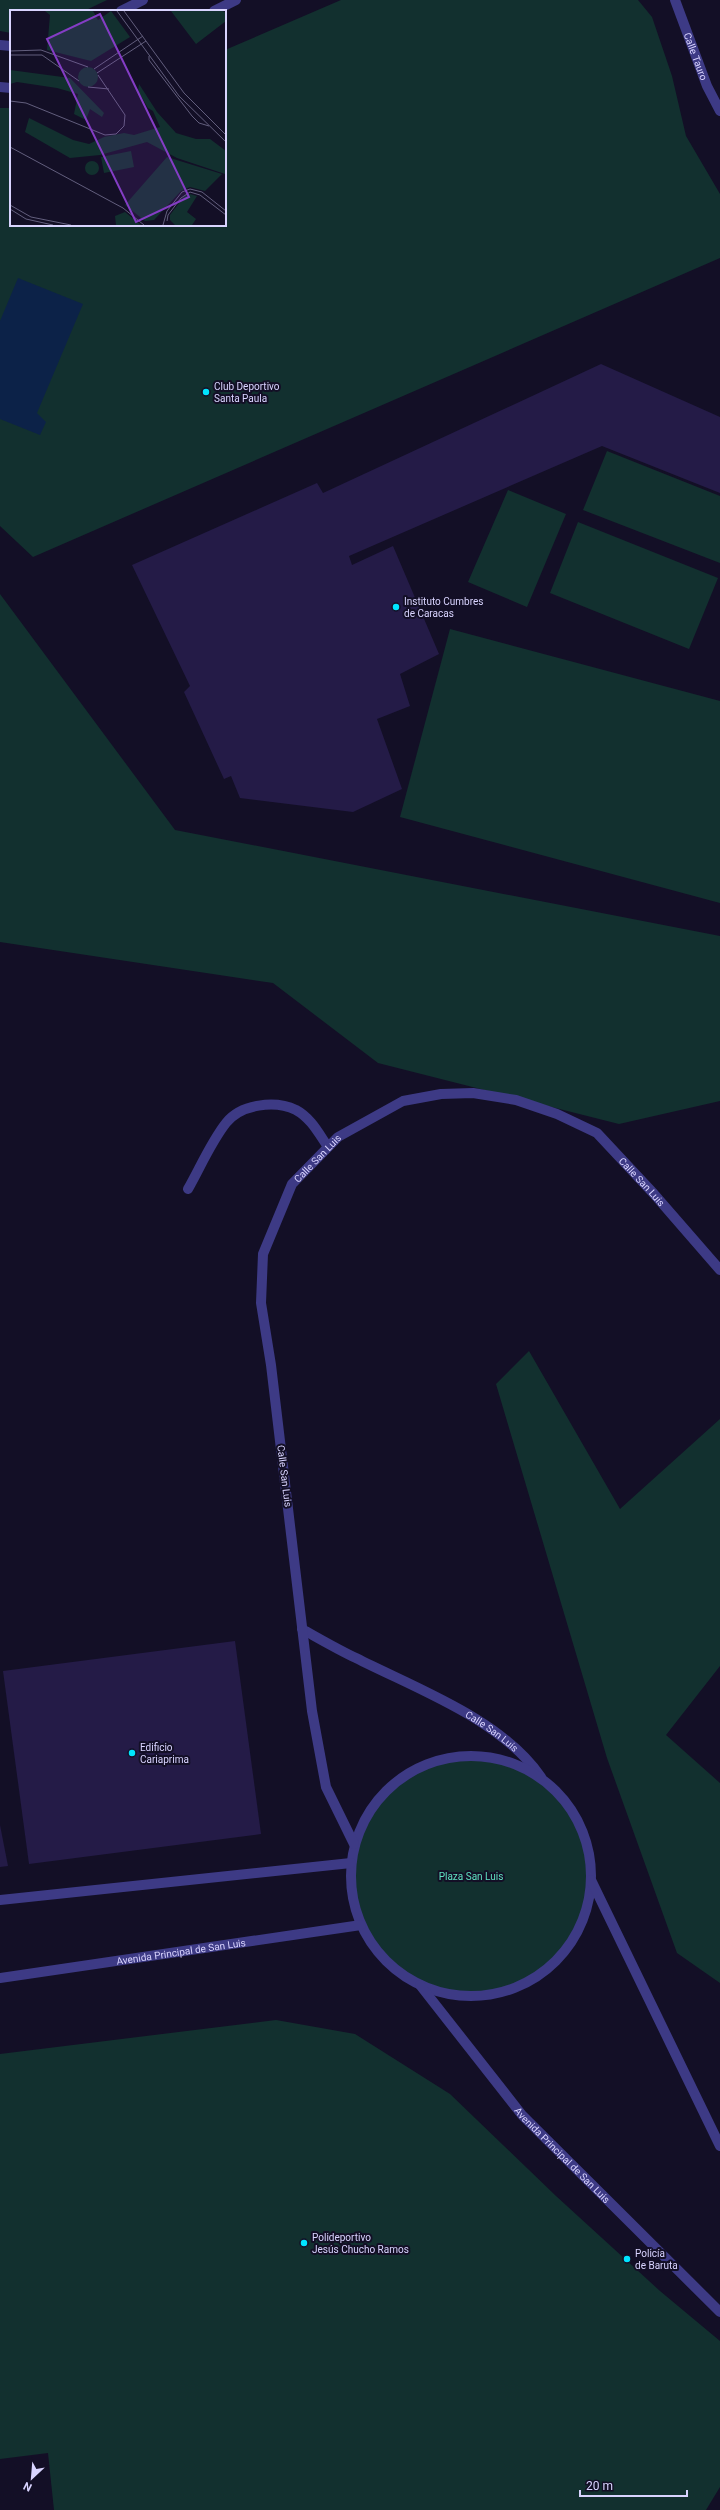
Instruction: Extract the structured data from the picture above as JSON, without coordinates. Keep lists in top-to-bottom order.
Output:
{
  "streets": {
    "street": ["Calle Tauro", "Calle San Luis", "Avenida Principal de San Luis"]
  },
  "parks": ["Plaza San Luis"],
  "places": [
    "Club Deportivo Santa Paula",
    "Instituto Cumbres de Caracas",
    "Edificio Cariaprima",
    "Polideportivo Jesús Chucho Ramos",
    "Policía de Baruta"
  ],
  "scale_bar": "20 m",
  "north": "bottom left"
}
